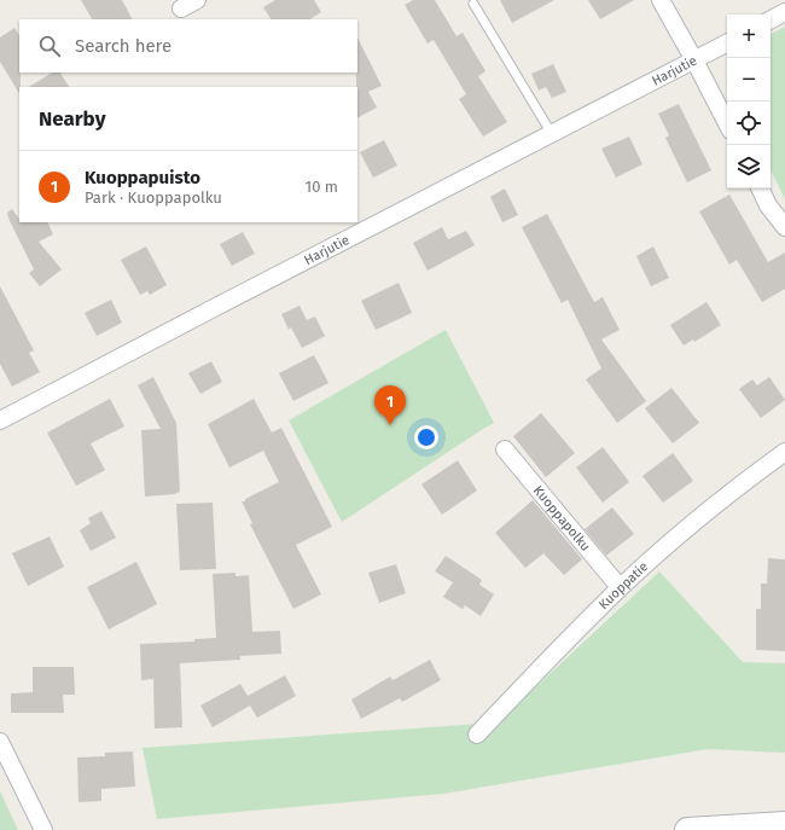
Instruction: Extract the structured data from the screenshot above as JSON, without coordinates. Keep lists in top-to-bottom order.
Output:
{
  "streets": {
    "street": ["Harjutie", "Kuoppapolku", "Kuoppatie"]
  },
  "crossings": [
    ["Kuoppapolku", "Kuoppatie"]
  ],
  "page": {
    "map_buttons": ["+", "−"],
    "search": "Search here",
    "heading": "Nearby",
    "list": [
      {
        "mark": "1",
        "name": "Kuoppapuisto",
        "note": "Park · Kuoppapolku",
        "value": "10 m"
      }
    ],
    "pins": "1"
  }
}
